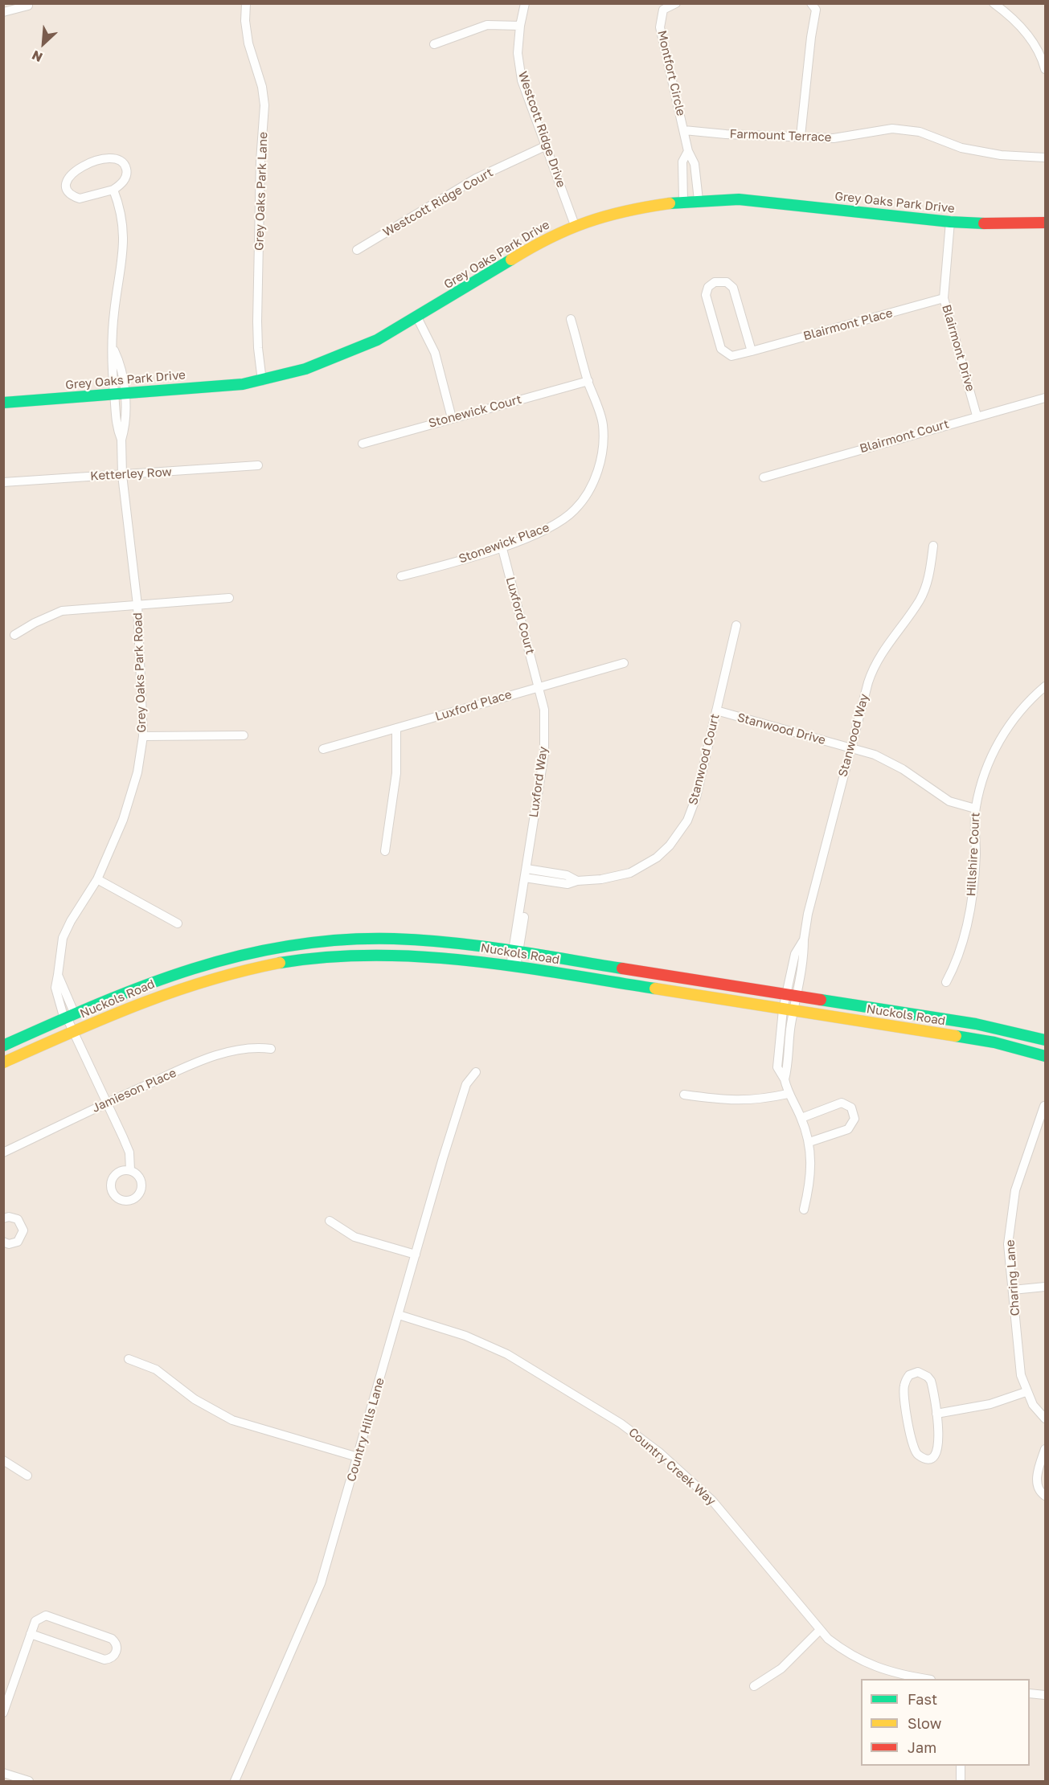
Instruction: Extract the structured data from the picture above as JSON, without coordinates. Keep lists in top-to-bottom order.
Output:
{
  "streets": {
    "main road": ["Grey Oaks Park Drive", "Nuckols Road"],
    "street": [
      "Montfort Circle",
      "Westcott Ridge Drive",
      "Farmount Terrace",
      "Grey Oaks Park Lane",
      "Westcott Ridge Court",
      "Blairmont Place",
      "Blairmont Drive",
      "Stonewick Court",
      "Blairmont Court",
      "Ketterley Row",
      "Stonewick Place",
      "Luxford Court",
      "Grey Oaks Park Road",
      "Luxford Place",
      "Stanwood Drive",
      "Stanwood Way",
      "Stanwood Court",
      "Luxford Way",
      "Hillshire Court",
      "Jamieson Place",
      "Charing Lane",
      "Country Hills Lane",
      "Country Creek Way"
    ]
  },
  "crossings": [
    ["Montfort Circle", "Farmount Terrace"],
    ["Montfort Circle", "Grey Oaks Park Drive"],
    ["Westcott Ridge Drive", "Westcott Ridge Court"],
    ["Westcott Ridge Drive", "Grey Oaks Park Drive"],
    ["Grey Oaks Park Lane", "Grey Oaks Park Drive"],
    ["Grey Oaks Park Drive", "Blairmont Drive"],
    ["Grey Oaks Park Drive", "Grey Oaks Park Road"],
    ["Blairmont Place", "Blairmont Drive"],
    ["Blairmont Drive", "Blairmont Court"],
    ["Stonewick Court", "Stonewick Place"],
    ["Ketterley Row", "Grey Oaks Park Road"],
    ["Stonewick Place", "Luxford Court"],
    ["Luxford Court", "Luxford Place"],
    ["Luxford Court", "Luxford Way"],
    ["Grey Oaks Park Road", "Nuckols Road"],
    ["Grey Oaks Park Road", "Jamieson Place"],
    ["Luxford Place", "Luxford Way"],
    ["Stanwood Drive", "Stanwood Way"],
    ["Stanwood Drive", "Stanwood Court"],
    ["Stanwood Drive", "Hillshire Court"],
    ["Stanwood Way", "Nuckols Road"],
    ["Stanwood Court", "Luxford Way"],
    ["Luxford Way", "Nuckols Road"],
    ["Country Hills Lane", "Country Creek Way"]
  ],
  "legend": ["Fast", "Slow", "Jam"],
  "north": "bottom left"
}
